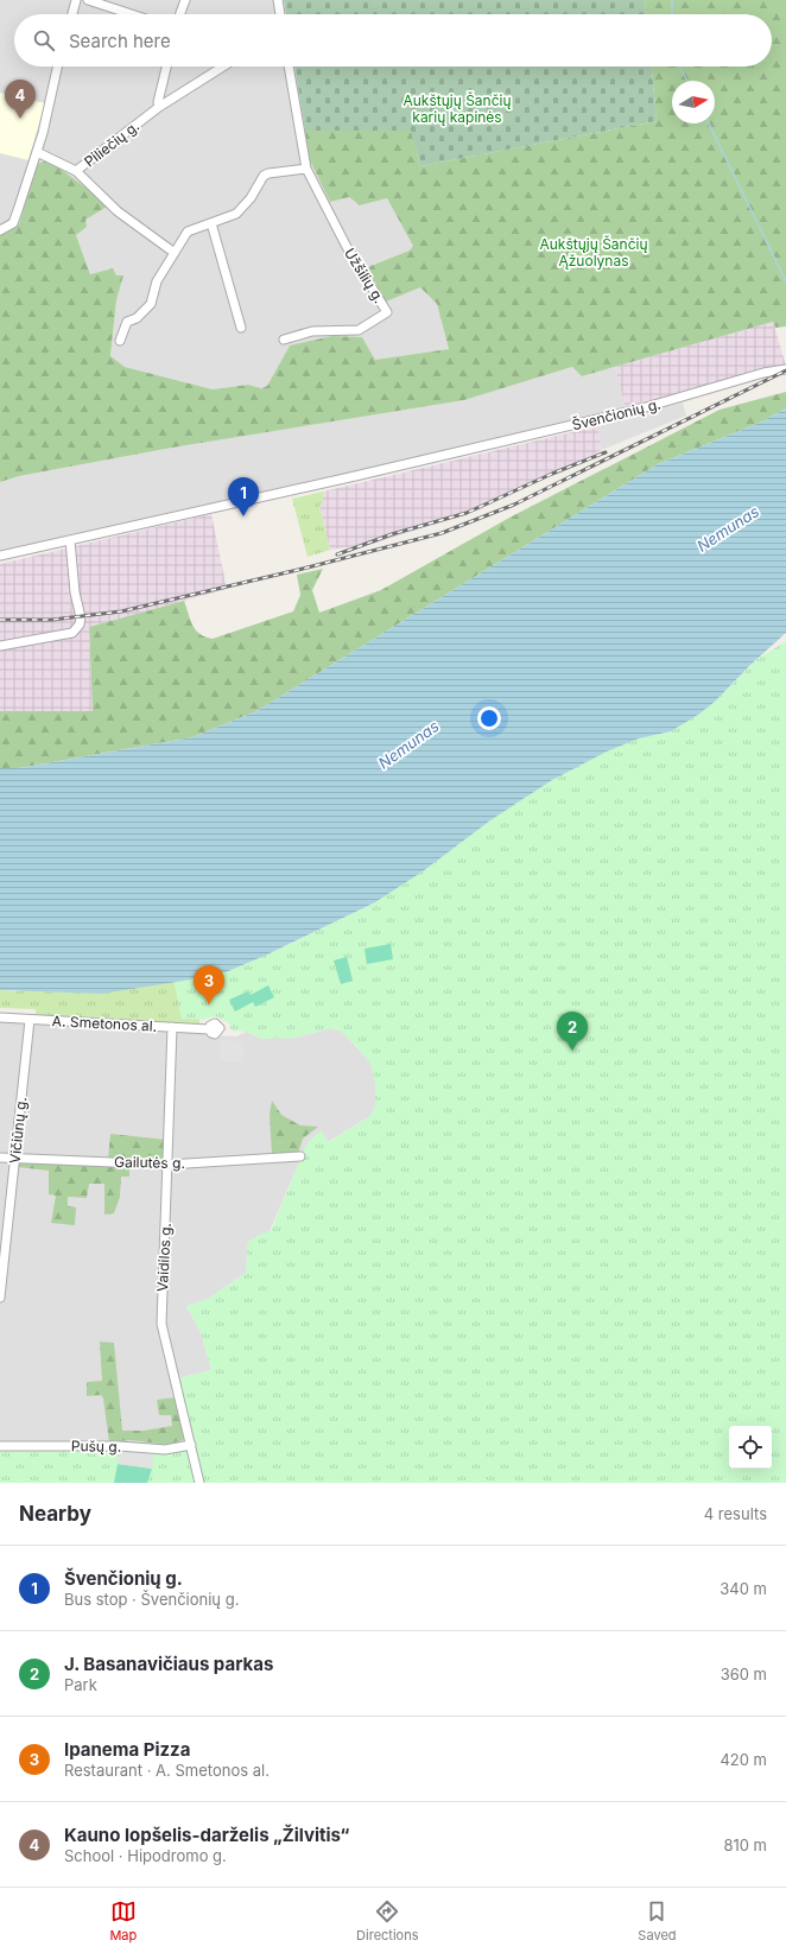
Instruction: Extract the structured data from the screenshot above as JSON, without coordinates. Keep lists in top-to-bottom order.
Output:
{
  "streets": {
    "street": [
      "Piliečių g.",
      "Užšilių g.",
      "Švenčionių g.",
      "A. Smetonos al.",
      "Vičiūnų g.",
      "Gailutės g.",
      "Vaidilos g.",
      "Pušų g."
    ]
  },
  "crossings": [
    ["A. Smetonos al.", "Vičiūnų g."],
    ["A. Smetonos al.", "Vaidilos g."],
    ["Vičiūnų g.", "Gailutės g."],
    ["Gailutės g.", "Vaidilos g."],
    ["Vaidilos g.", "Pušų g."]
  ],
  "water": ["Nemunas"],
  "parks": ["Aukštųjų Šančių karių kapinės", "Aukštųjų Šančių Ąžuolynas"],
  "north": "right",
  "page": {
    "search": "Search here",
    "pins": [
      "4",
      "1",
      "3",
      "2"
    ],
    "heading": ["Nearby", "4 results"],
    "list": [
      {
        "mark": "1",
        "name": "Švenčionių g.",
        "note": "Bus stop · Švenčionių g.",
        "value": "340 m"
      },
      {
        "mark": "2",
        "name": "J. Basanavičiaus parkas",
        "note": "Park",
        "value": "360 m"
      },
      {
        "mark": "3",
        "name": "Ipanema Pizza",
        "note": "Restaurant · A. Smetonos al.",
        "value": "420 m"
      },
      {
        "mark": "4",
        "name": "Kauno lopšelis-darželis „Žilvitis“",
        "note": "School · Hipodromo g.",
        "value": "810 m"
      }
    ],
    "nav": ["Map", "Directions", "Saved"]
  }
}
